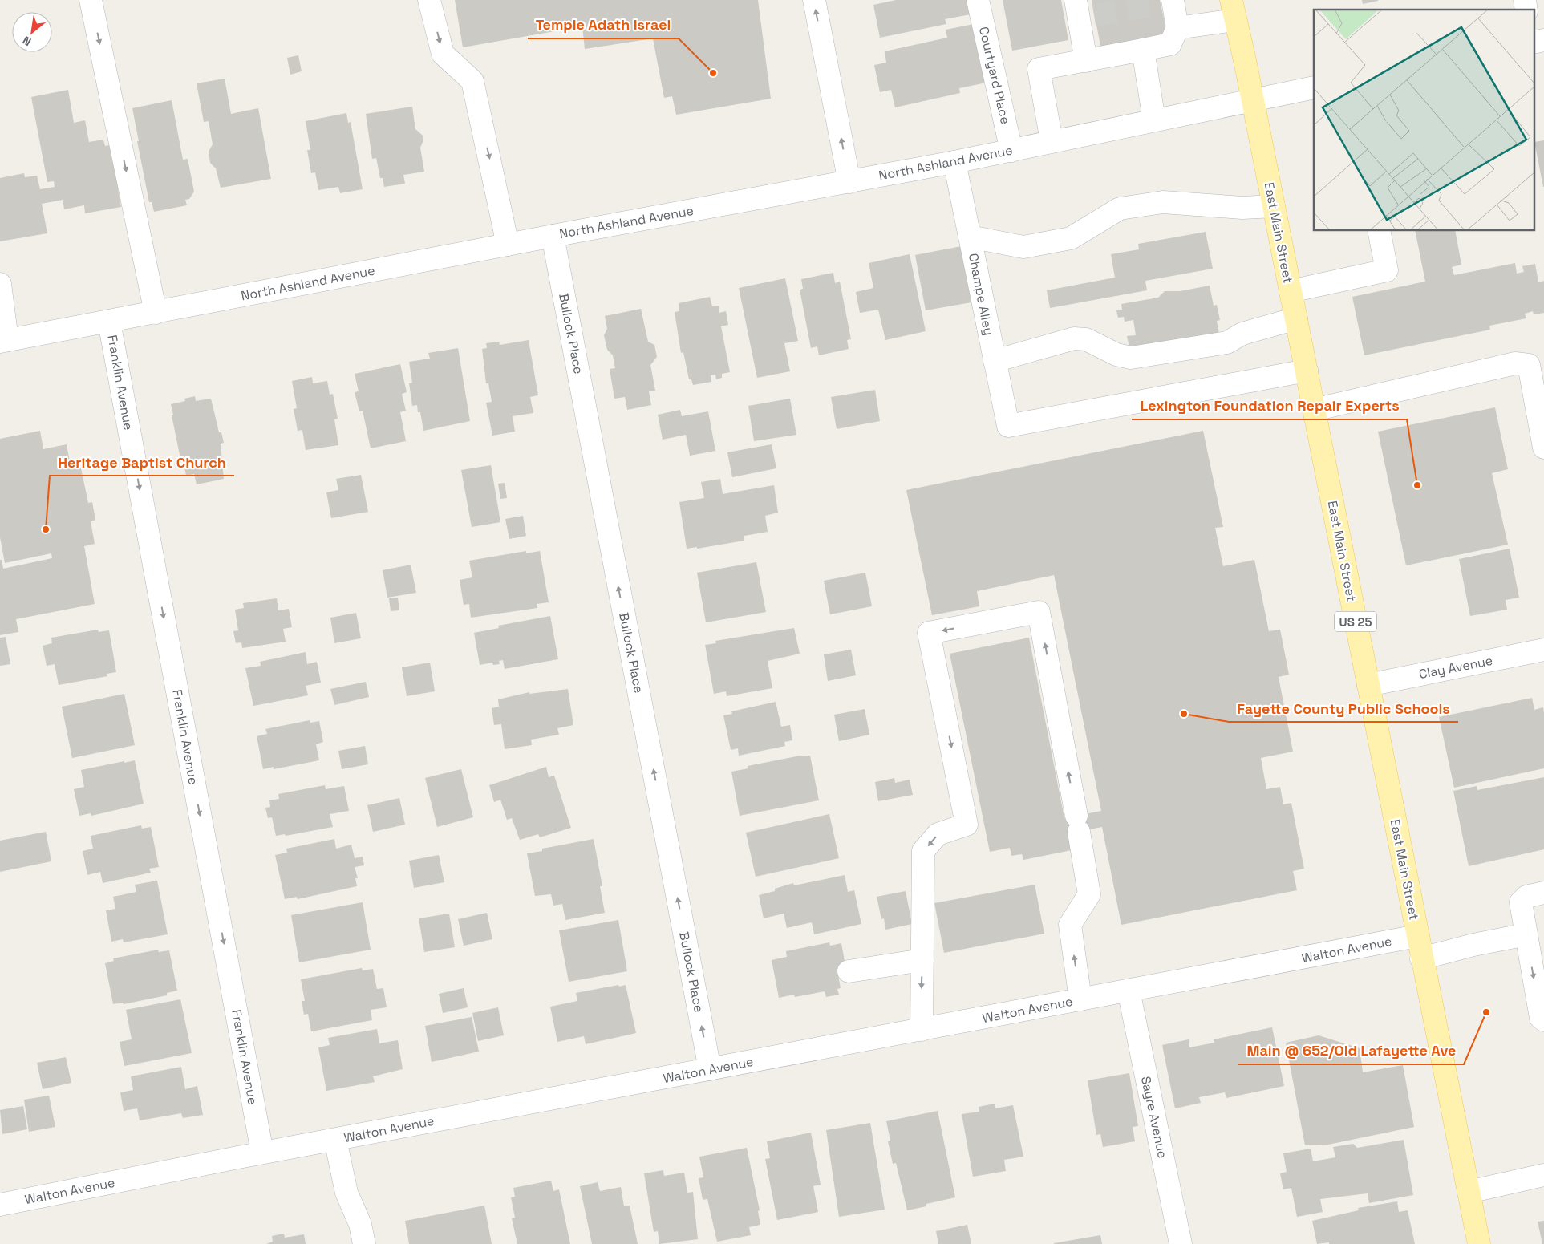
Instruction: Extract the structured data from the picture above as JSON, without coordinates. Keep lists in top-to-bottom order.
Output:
{
  "streets": {
    "main road": ["East Main Street", "US 25"],
    "street": [
      "Courtyard Place",
      "North Ashland Avenue",
      "Champe Alley",
      "Bullock Place",
      "Franklin Avenue",
      "Clay Avenue",
      "Walton Avenue",
      "Sayre Avenue"
    ]
  },
  "crossings": [
    ["Courtyard Place", "North Ashland Avenue"],
    ["North Ashland Avenue", "East Main Street"],
    ["North Ashland Avenue", "Champe Alley"],
    ["North Ashland Avenue", "Bullock Place"],
    ["North Ashland Avenue", "Franklin Avenue"],
    ["East Main Street", "Champe Alley"],
    ["East Main Street", "Clay Avenue"],
    ["East Main Street", "Walton Avenue"],
    ["Bullock Place", "Walton Avenue"],
    ["Franklin Avenue", "Walton Avenue"],
    ["Walton Avenue", "Sayre Avenue"]
  ],
  "one_way": ["Bullock Place", "Franklin Avenue"],
  "places": [
    "Temple Adath Israel",
    "Lexington Foundation Repair Experts",
    "Heritage Baptist Church",
    "Fayette County Public Schools",
    "Main @ 652/Old Lafayette Ave"
  ],
  "north": "bottom left"
}
